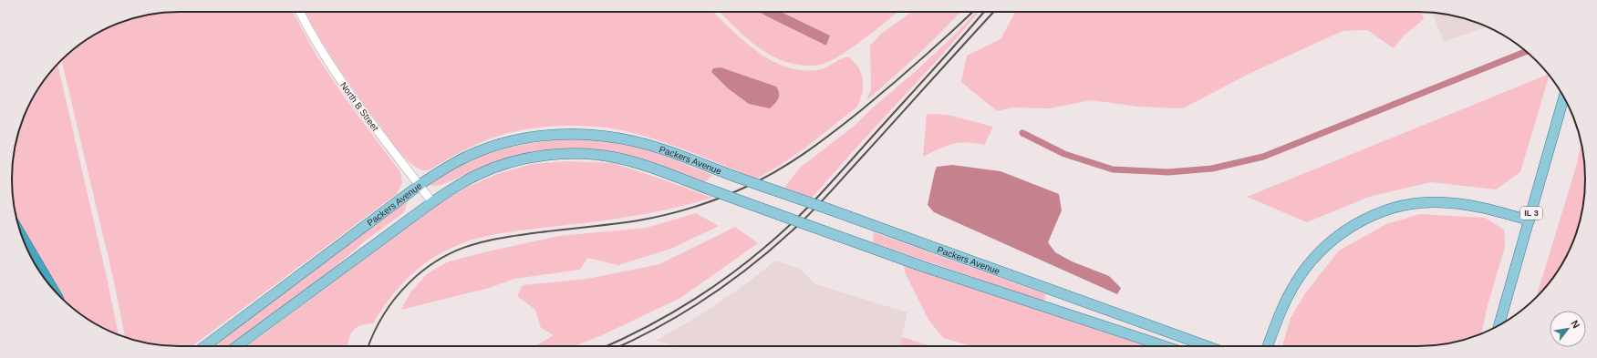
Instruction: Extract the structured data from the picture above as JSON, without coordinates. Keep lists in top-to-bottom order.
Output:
{
  "streets": {
    "main road": ["Packers Avenue", "IL 3"],
    "street": ["North B Street"]
  },
  "crossings": [
    ["North B Street", "Packers Avenue"]
  ],
  "north": "top right"
}
